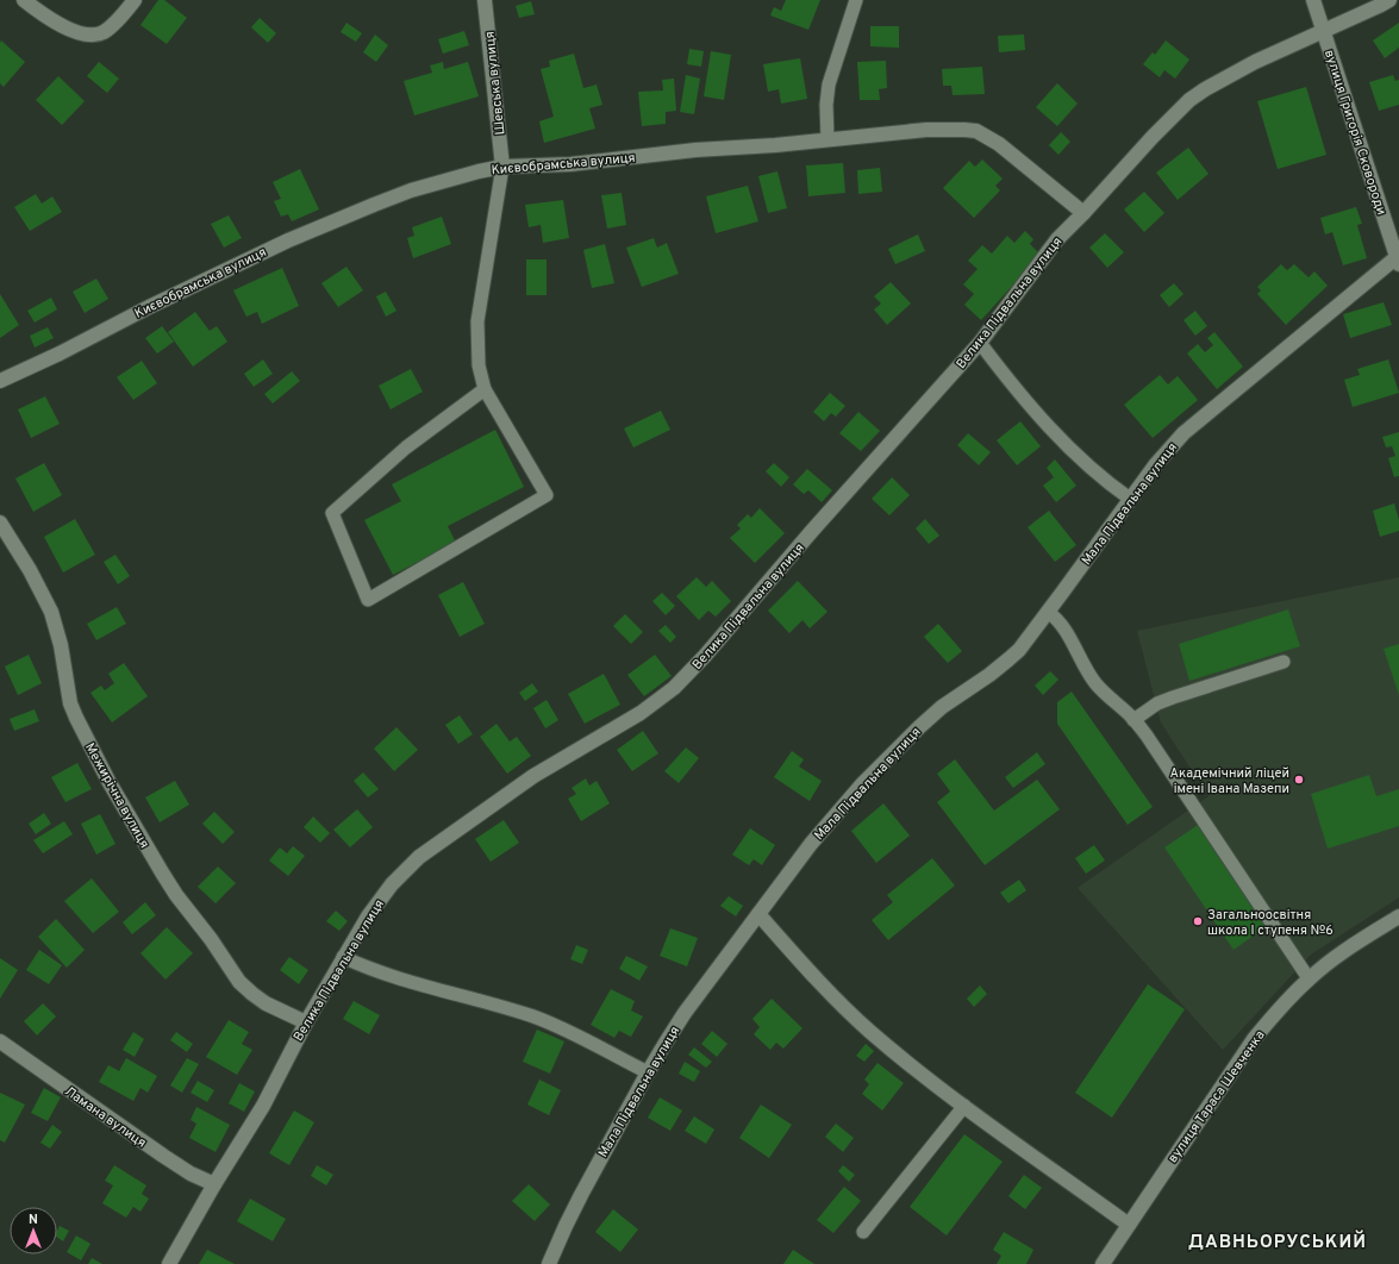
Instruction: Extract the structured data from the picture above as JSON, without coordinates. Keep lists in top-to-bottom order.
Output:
{
  "streets": {
    "street": [
      "Шевська вулиця",
      "вулиця Григорія Сковороди",
      "Києвобрамська вулиця",
      "Велика Підвальна вулиця",
      "Мала Підвальна вулиця",
      "Межирічна вулиця",
      "вулиця Тараса Шевченка",
      "Ламана вулиця"
    ]
  },
  "crossings": [
    ["Шевська вулиця", "Києвобрамська вулиця"],
    ["вулиця Григорія Сковороди", "Велика Підвальна вулиця"],
    ["вулиця Григорія Сковороди", "Мала Підвальна вулиця"],
    ["Києвобрамська вулиця", "Велика Підвальна вулиця"],
    ["Велика Підвальна вулиця", "Межирічна вулиця"],
    ["Велика Підвальна вулиця", "Ламана вулиця"]
  ],
  "districts": ["ДАВНЬОРУСЬКИЙ"],
  "places": ["Академічний ліцей імені Івана Мазепи", "Загальноосвітня школа І ступеня №6"],
  "north": "top"
}
